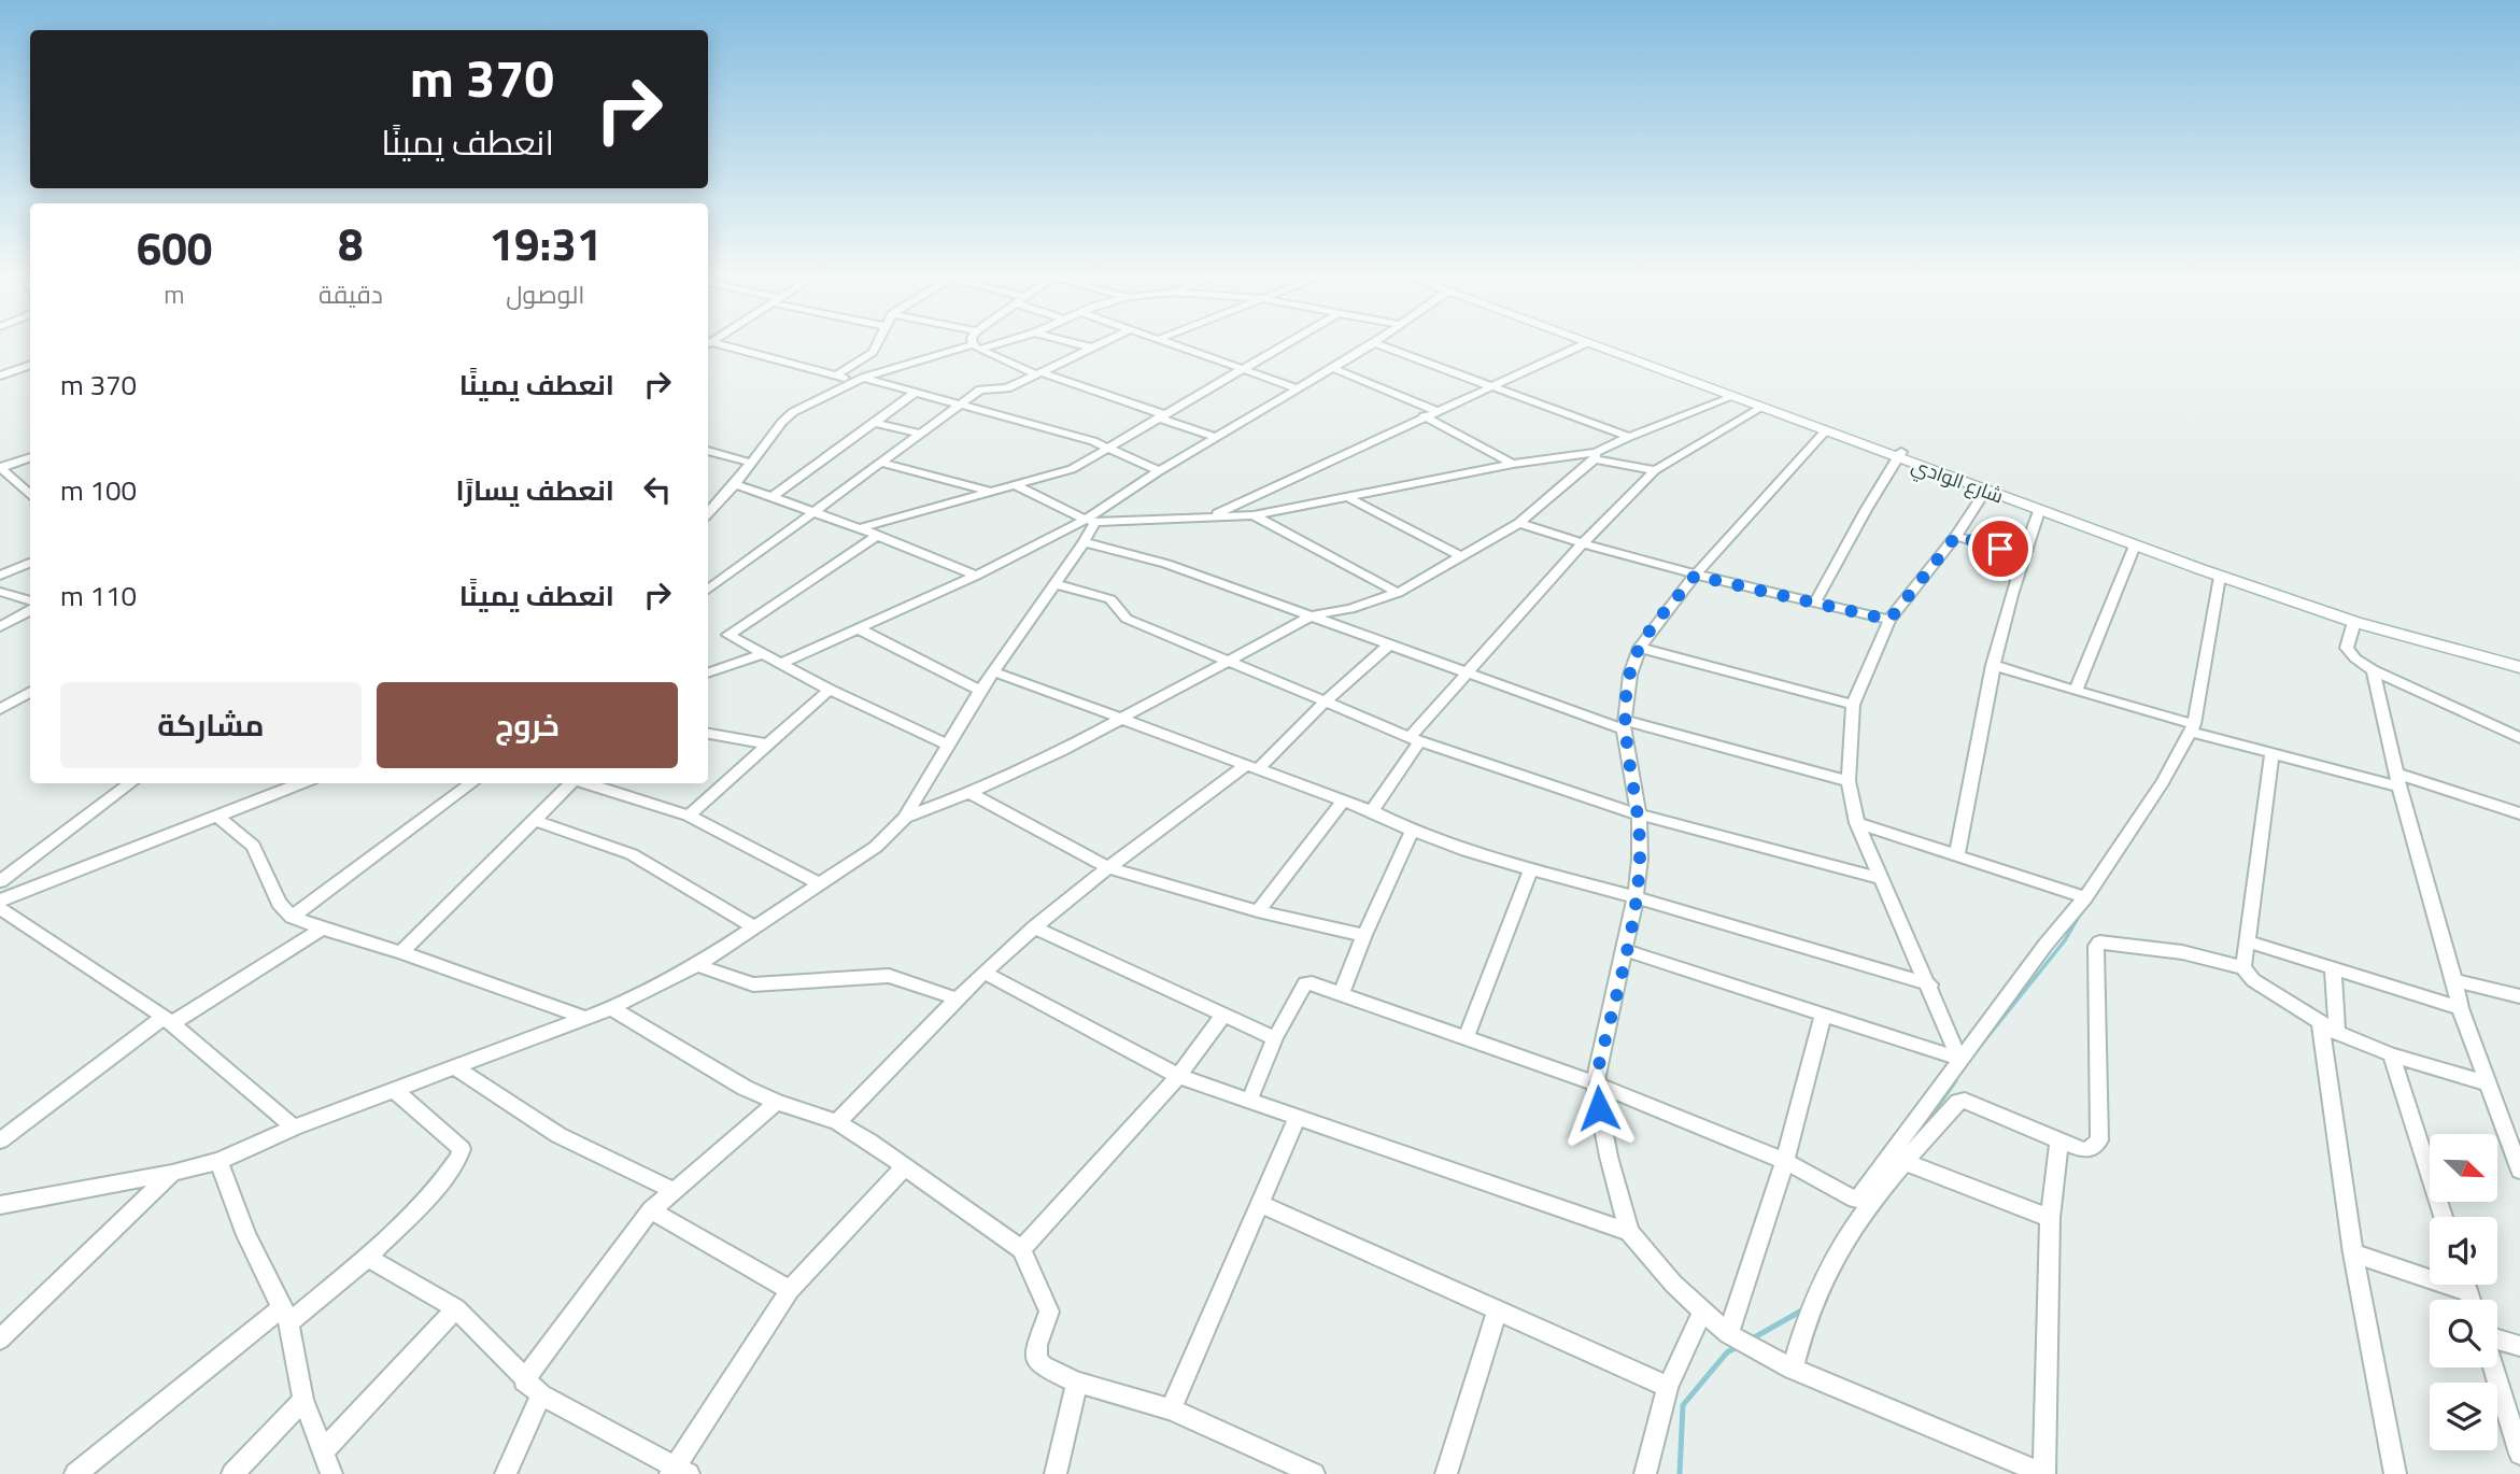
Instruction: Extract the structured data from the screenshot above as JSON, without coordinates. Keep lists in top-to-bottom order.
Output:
{
  "streets": {
    "main road": ["شارع الوادي"]
  },
  "north": "bottom right",
  "page": {
    "turn": ["370 m", "انعطف يمينًا"],
    "eta": [
      "19:31",
      "الوصول",
      "8",
      "دقيقة",
      "600",
      "m"
    ],
    "list": [
      {
        "name": "انعطف يمينًا",
        "value": "370 m"
      },
      {
        "name": "انعطف يسارًا",
        "value": "100 m"
      },
      {
        "name": "انعطف يمينًا",
        "value": "110 m"
      }
    ],
    "buttons": ["خروج", "مشاركة"]
  }
}
